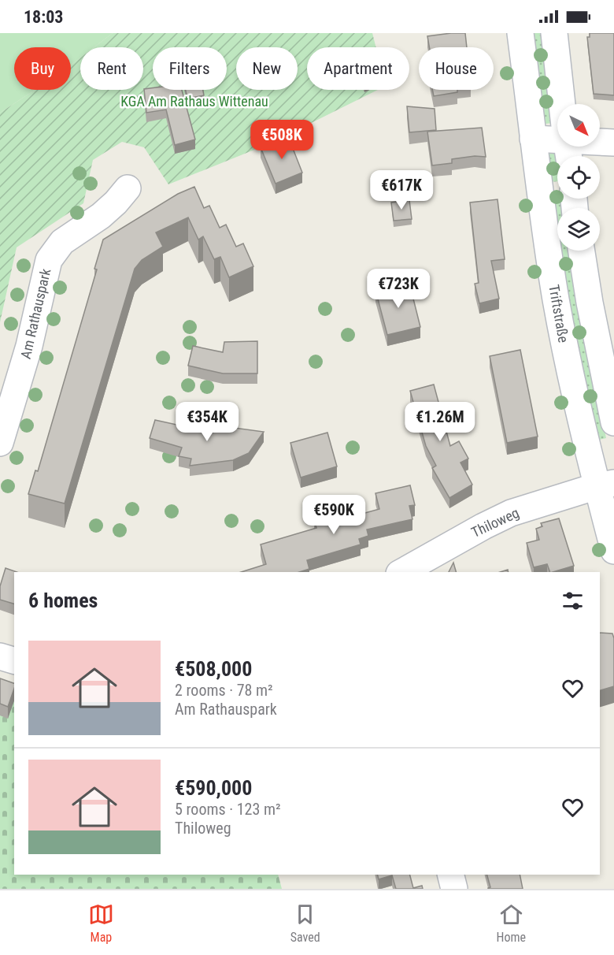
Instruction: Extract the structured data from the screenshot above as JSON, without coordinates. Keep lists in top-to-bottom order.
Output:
{
  "streets": {
    "main road": ["Am Rathauspark", "Triftstraße", "Thiloweg"]
  },
  "crossings": [
    ["Triftstraße", "Thiloweg"]
  ],
  "parks": ["KGA Am Rathaus Wittenau"],
  "north": "bottom right",
  "page": {
    "status": "18:03",
    "chip": [
      "Buy",
      "Rent",
      "Filters",
      "New",
      "Apartment",
      "House"
    ],
    "price": [
      "€508K",
      "€617K",
      "€723K",
      "€354K",
      "€1.26M",
      "€590K"
    ],
    "heading": "6 homes",
    "list": [
      {
        "name": "€508,000",
        "note": "2 rooms · 78 m² · Am Rathauspark"
      },
      {
        "name": "€590,000",
        "note": "5 rooms · 123 m² · Thiloweg"
      }
    ],
    "tabs": ["Map", "Saved", "Home"]
  }
}
